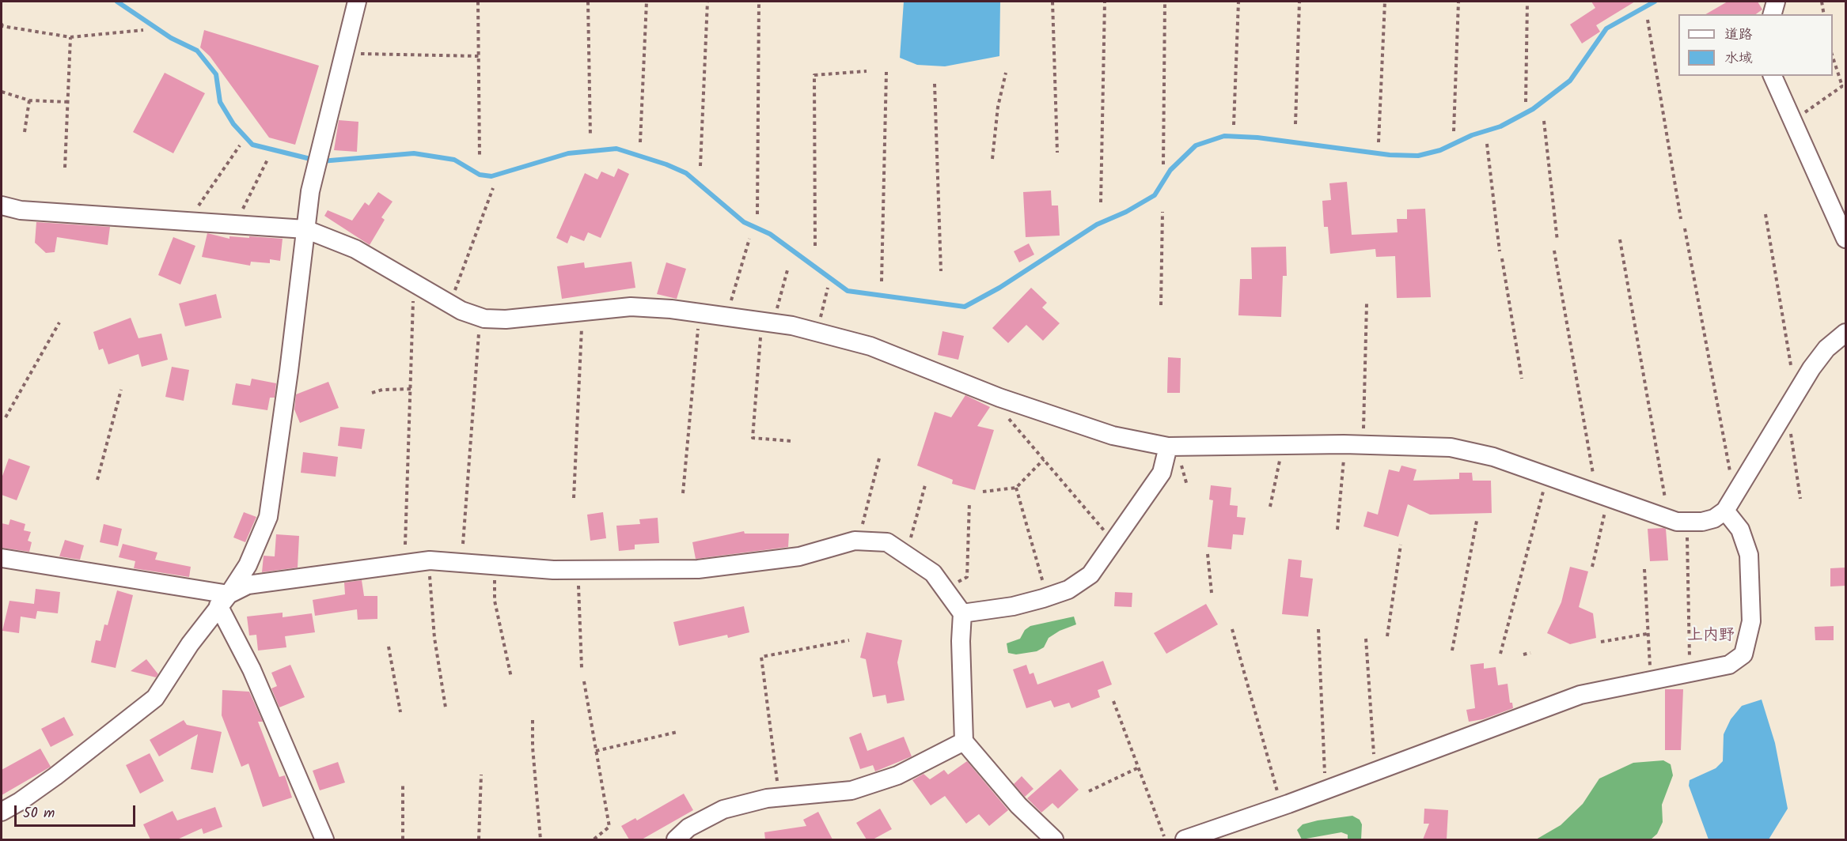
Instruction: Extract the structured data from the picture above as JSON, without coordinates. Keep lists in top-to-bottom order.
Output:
{
  "districts": ["上内野"],
  "legend": ["道路", "水域"],
  "scale_bar": "50 m"
}
